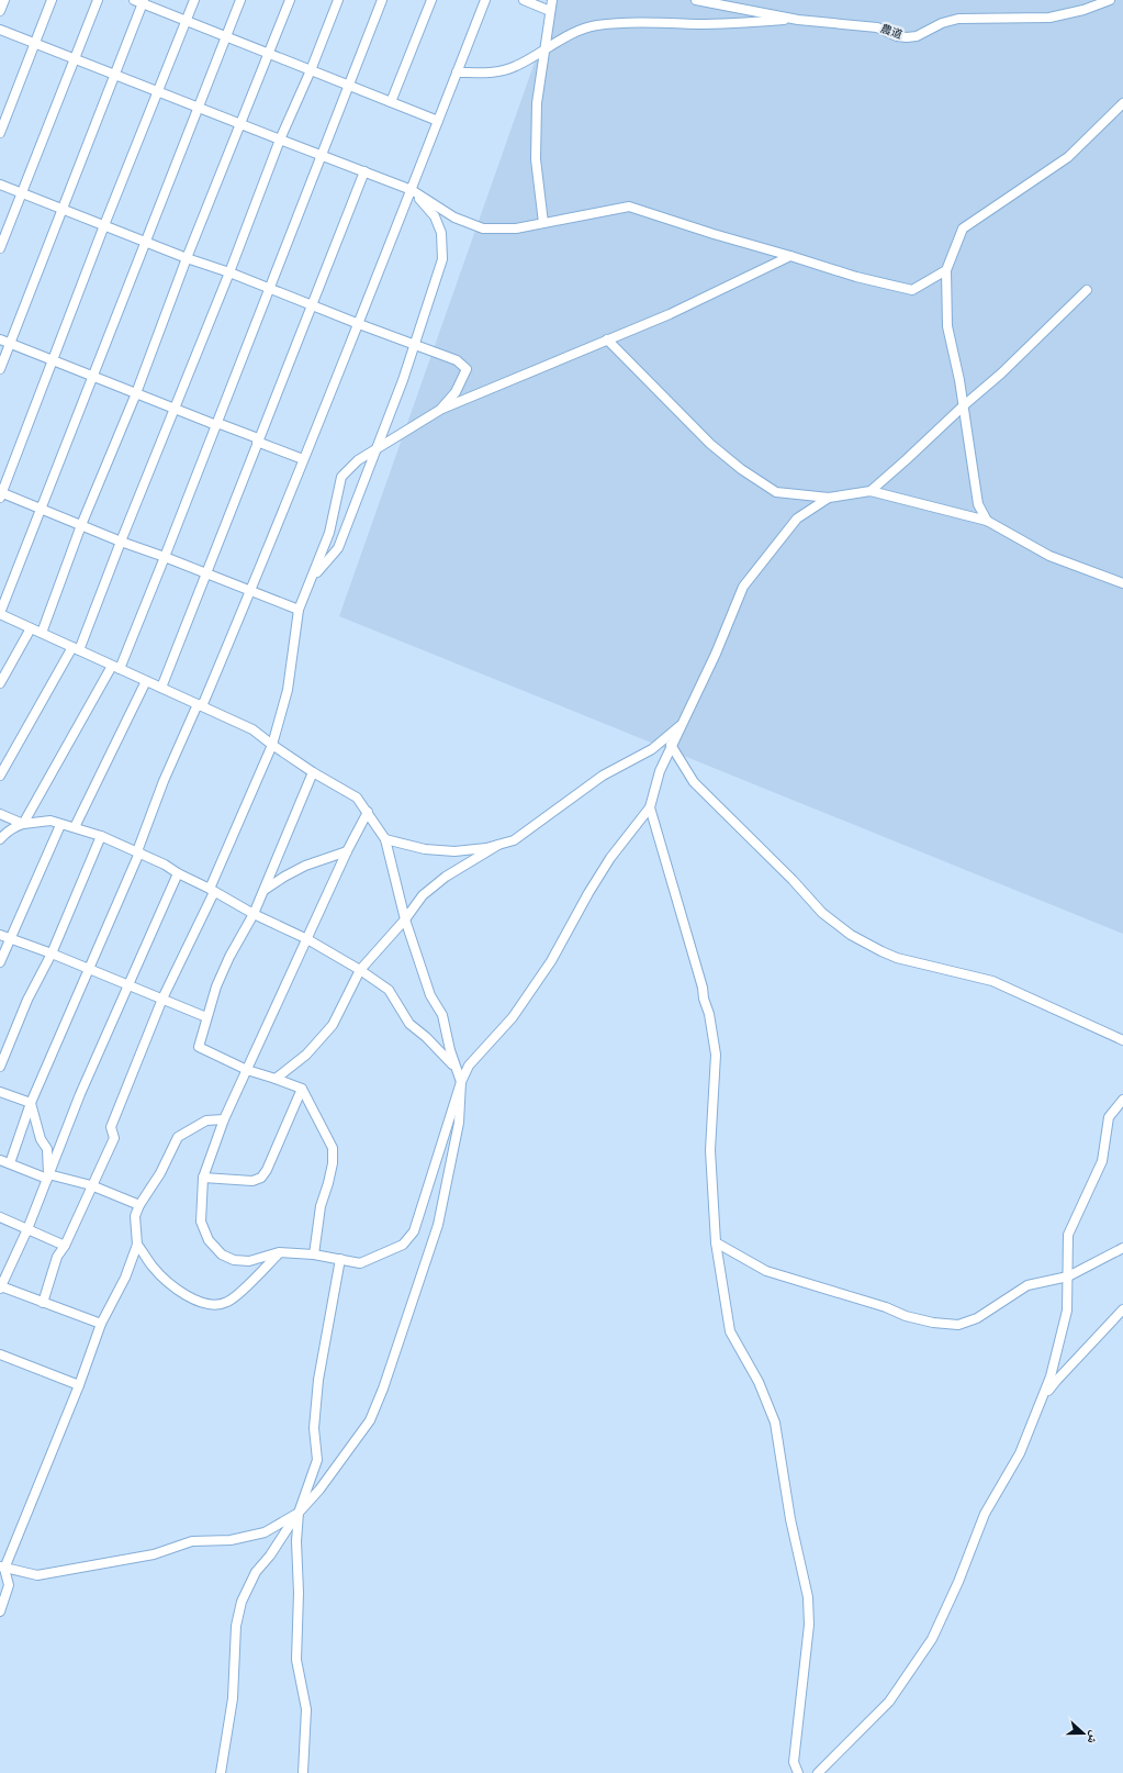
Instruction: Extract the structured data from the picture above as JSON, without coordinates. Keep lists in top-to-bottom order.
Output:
{
  "streets": {
    "street": ["農道"]
  },
  "north": "right"
}
